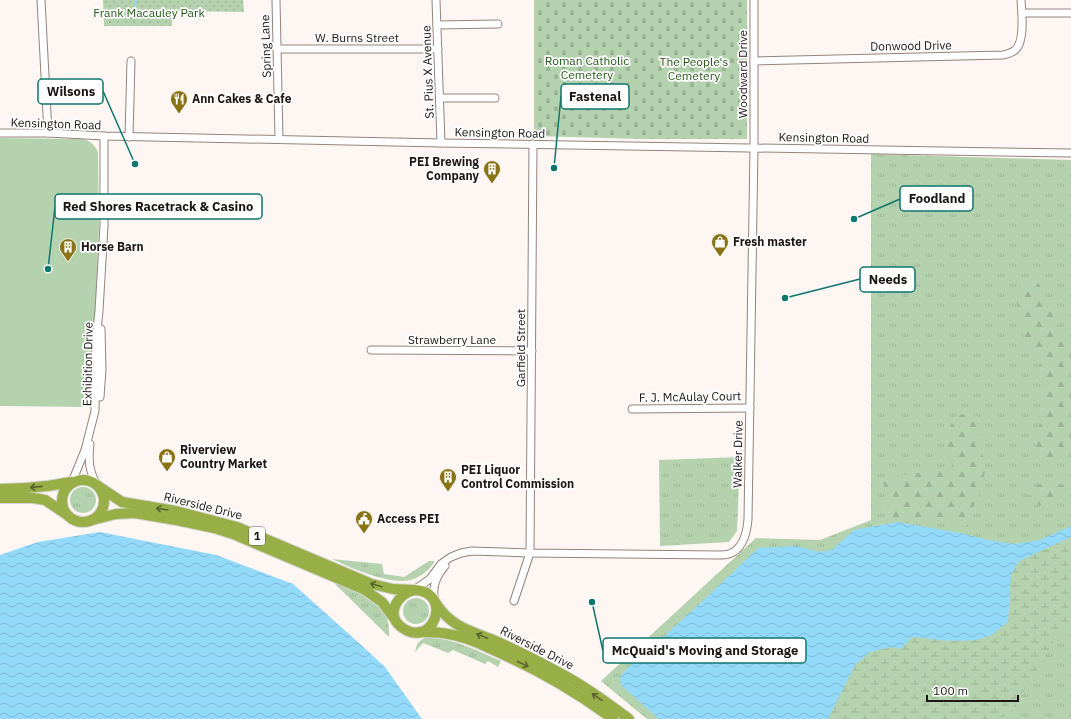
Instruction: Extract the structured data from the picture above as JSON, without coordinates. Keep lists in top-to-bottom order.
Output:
{
  "streets": {
    "highway": ["Riverside Drive", "1"],
    "street": [
      "W. Burns Street",
      "Spring Lane",
      "Donwood Drive",
      "St. Pius X Avenue",
      "Woodward Drive",
      "Kensington Road",
      "Strawberry Lane",
      "Garfield Street",
      "Exhibition Drive",
      "F. J. McAulay Court",
      "Walker Drive"
    ]
  },
  "crossings": [
    ["W. Burns Street", "Spring Lane"],
    ["W. Burns Street", "St. Pius X Avenue"],
    ["Spring Lane", "Kensington Road"],
    ["Donwood Drive", "Woodward Drive"],
    ["St. Pius X Avenue", "Kensington Road"],
    ["Woodward Drive", "Kensington Road"],
    ["Woodward Drive", "Walker Drive"],
    ["Kensington Road", "Garfield Street"],
    ["Kensington Road", "Exhibition Drive"],
    ["Kensington Road", "Walker Drive"],
    ["Strawberry Lane", "Garfield Street"],
    ["Garfield Street", "Walker Drive"],
    ["Exhibition Drive", "Riverside Drive"],
    ["F. J. McAulay Court", "Walker Drive"]
  ],
  "parks": ["Frank Macauley Park", "Roman Catholic Cemetery", "The People's Cemetery"],
  "places": {
    "restaurant": ["Ann Cakes & Cafe"],
    "other": [
      "Wilsons",
      "Fastenal",
      "Foodland",
      "Red Shores Racetrack & Casino",
      "Needs",
      "McQuaid's Moving and Storage"
    ],
    "building": ["PEI Brewing Company", "Horse Barn", "PEI Liquor Control Commission"],
    "shop": ["Fresh master", "Riverview Country Market"],
    "public building": ["Access PEI"]
  },
  "scale_bar": "100 m"
}
